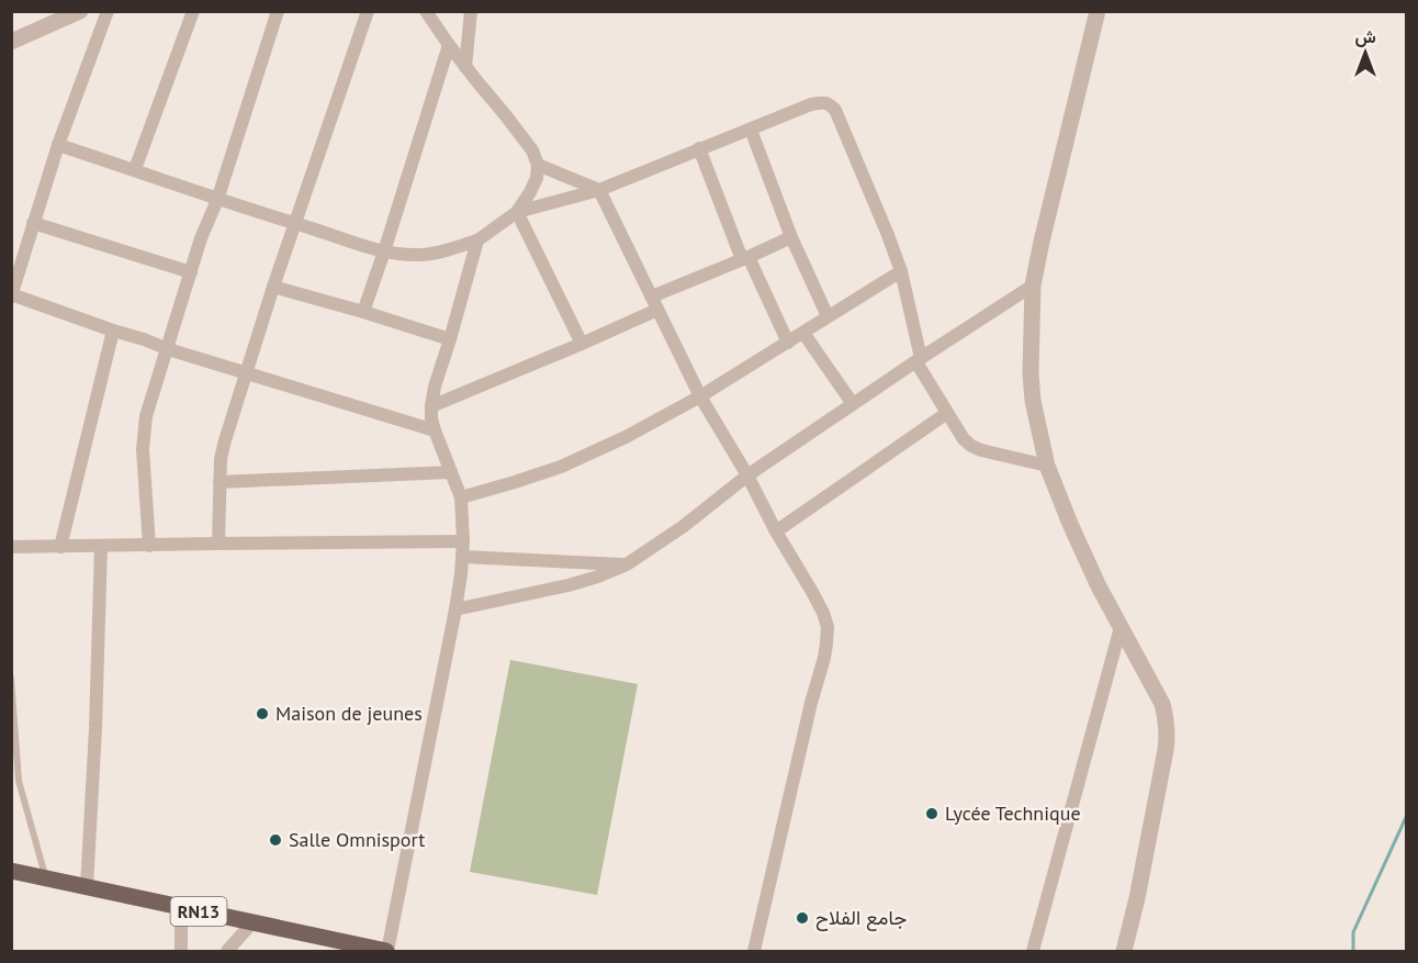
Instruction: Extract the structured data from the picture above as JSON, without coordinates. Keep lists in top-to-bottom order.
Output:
{
  "streets": {
    "main road": ["RN13"]
  },
  "places": [
    "Maison de jeunes",
    "Lycée Technique",
    "Salle Omnisport",
    "جامع الفلاح"
  ],
  "north": "top"
}
